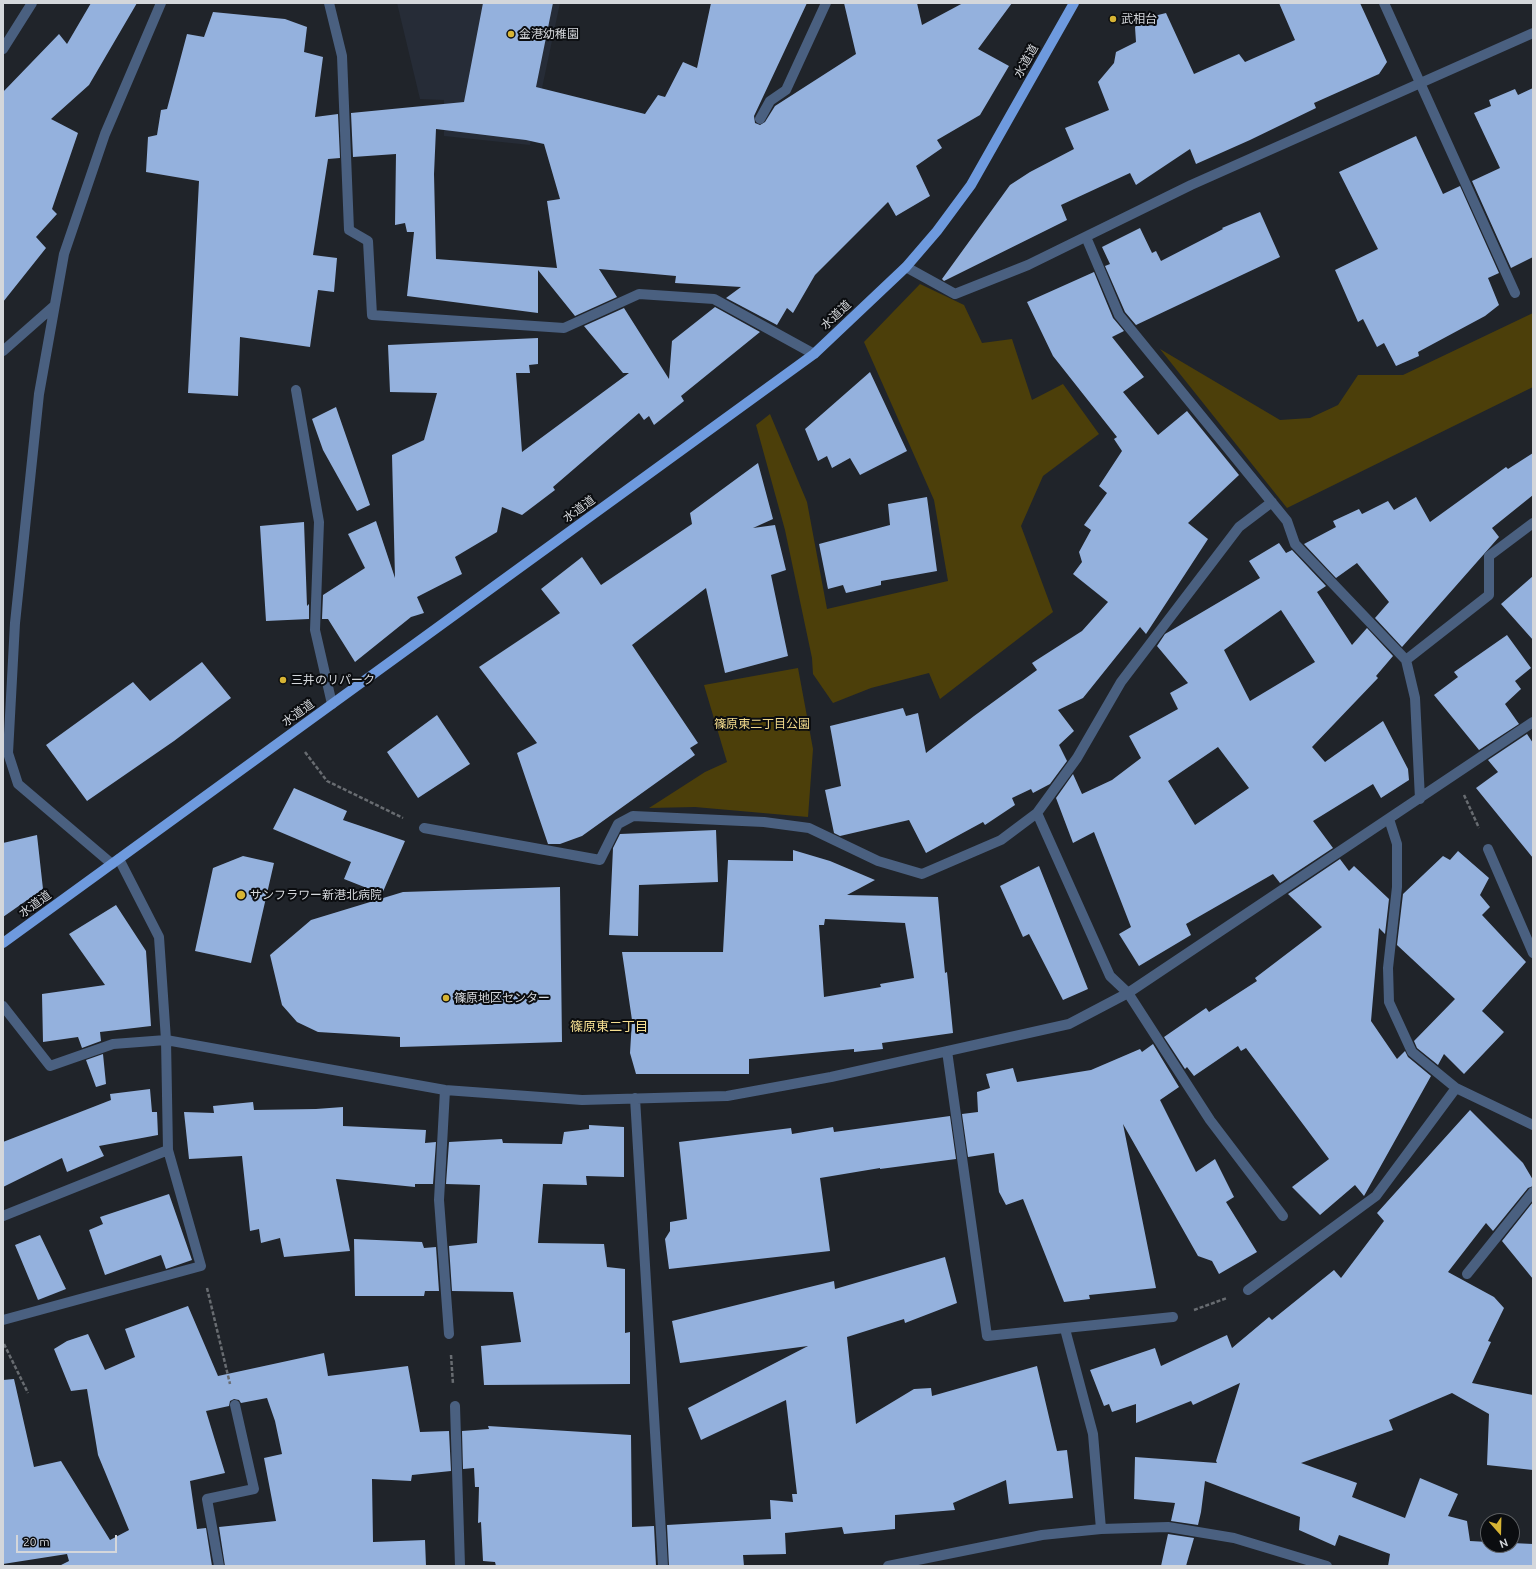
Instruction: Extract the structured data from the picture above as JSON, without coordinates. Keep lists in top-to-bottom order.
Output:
{
  "streets": {
    "main road": ["水道道"]
  },
  "districts": ["篠原東二丁目"],
  "parks": ["篠原東二丁目公園"],
  "places": [
    "武相台",
    "金港幼稚園",
    "三井のリパーク",
    "サンフラワー新港北病院",
    "篠原地区センター"
  ],
  "scale_bar": "20 m",
  "north": "bottom"
}
